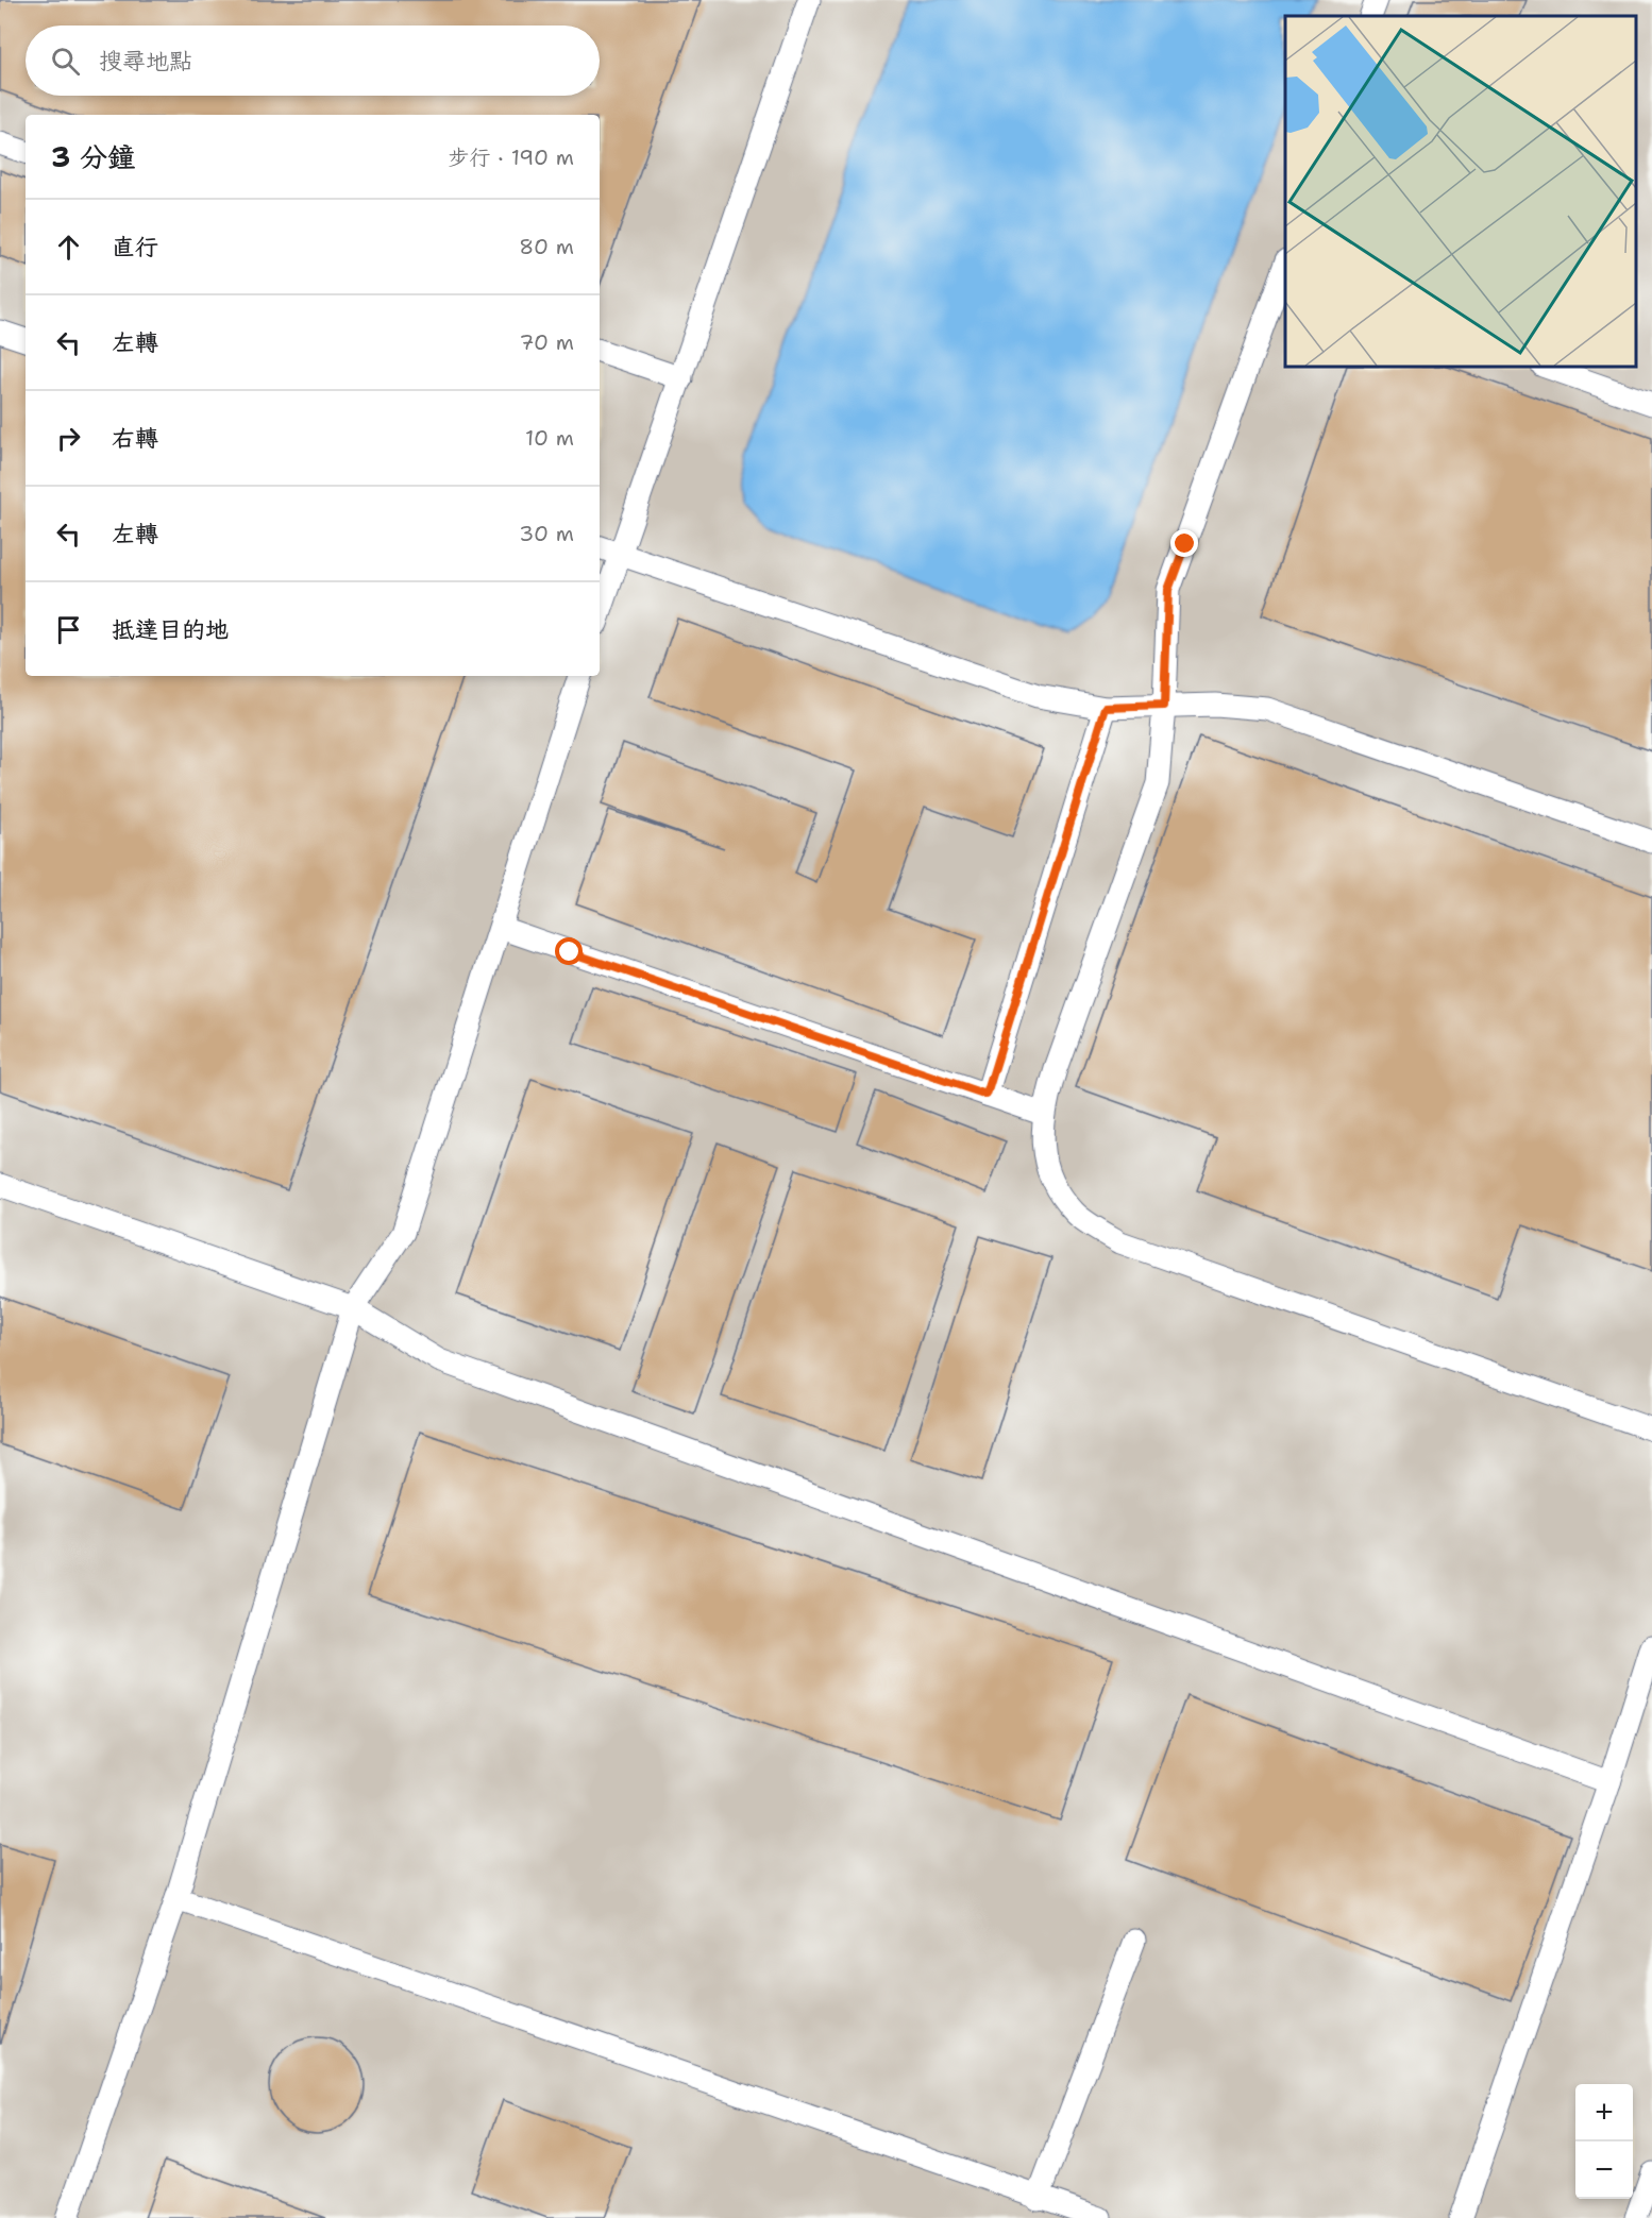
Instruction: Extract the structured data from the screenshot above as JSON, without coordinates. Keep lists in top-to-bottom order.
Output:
{
  "page": {
    "search": "搜尋地點",
    "heading": ["3 分鐘", "步行 · 190 m"],
    "list": [
      ["直行", "80 m"],
      ["左轉", "70 m"],
      ["右轉", "10 m"],
      ["左轉", "30 m"],
      "抵達目的地"
    ],
    "map_buttons": ["+", "−"]
  }
}
